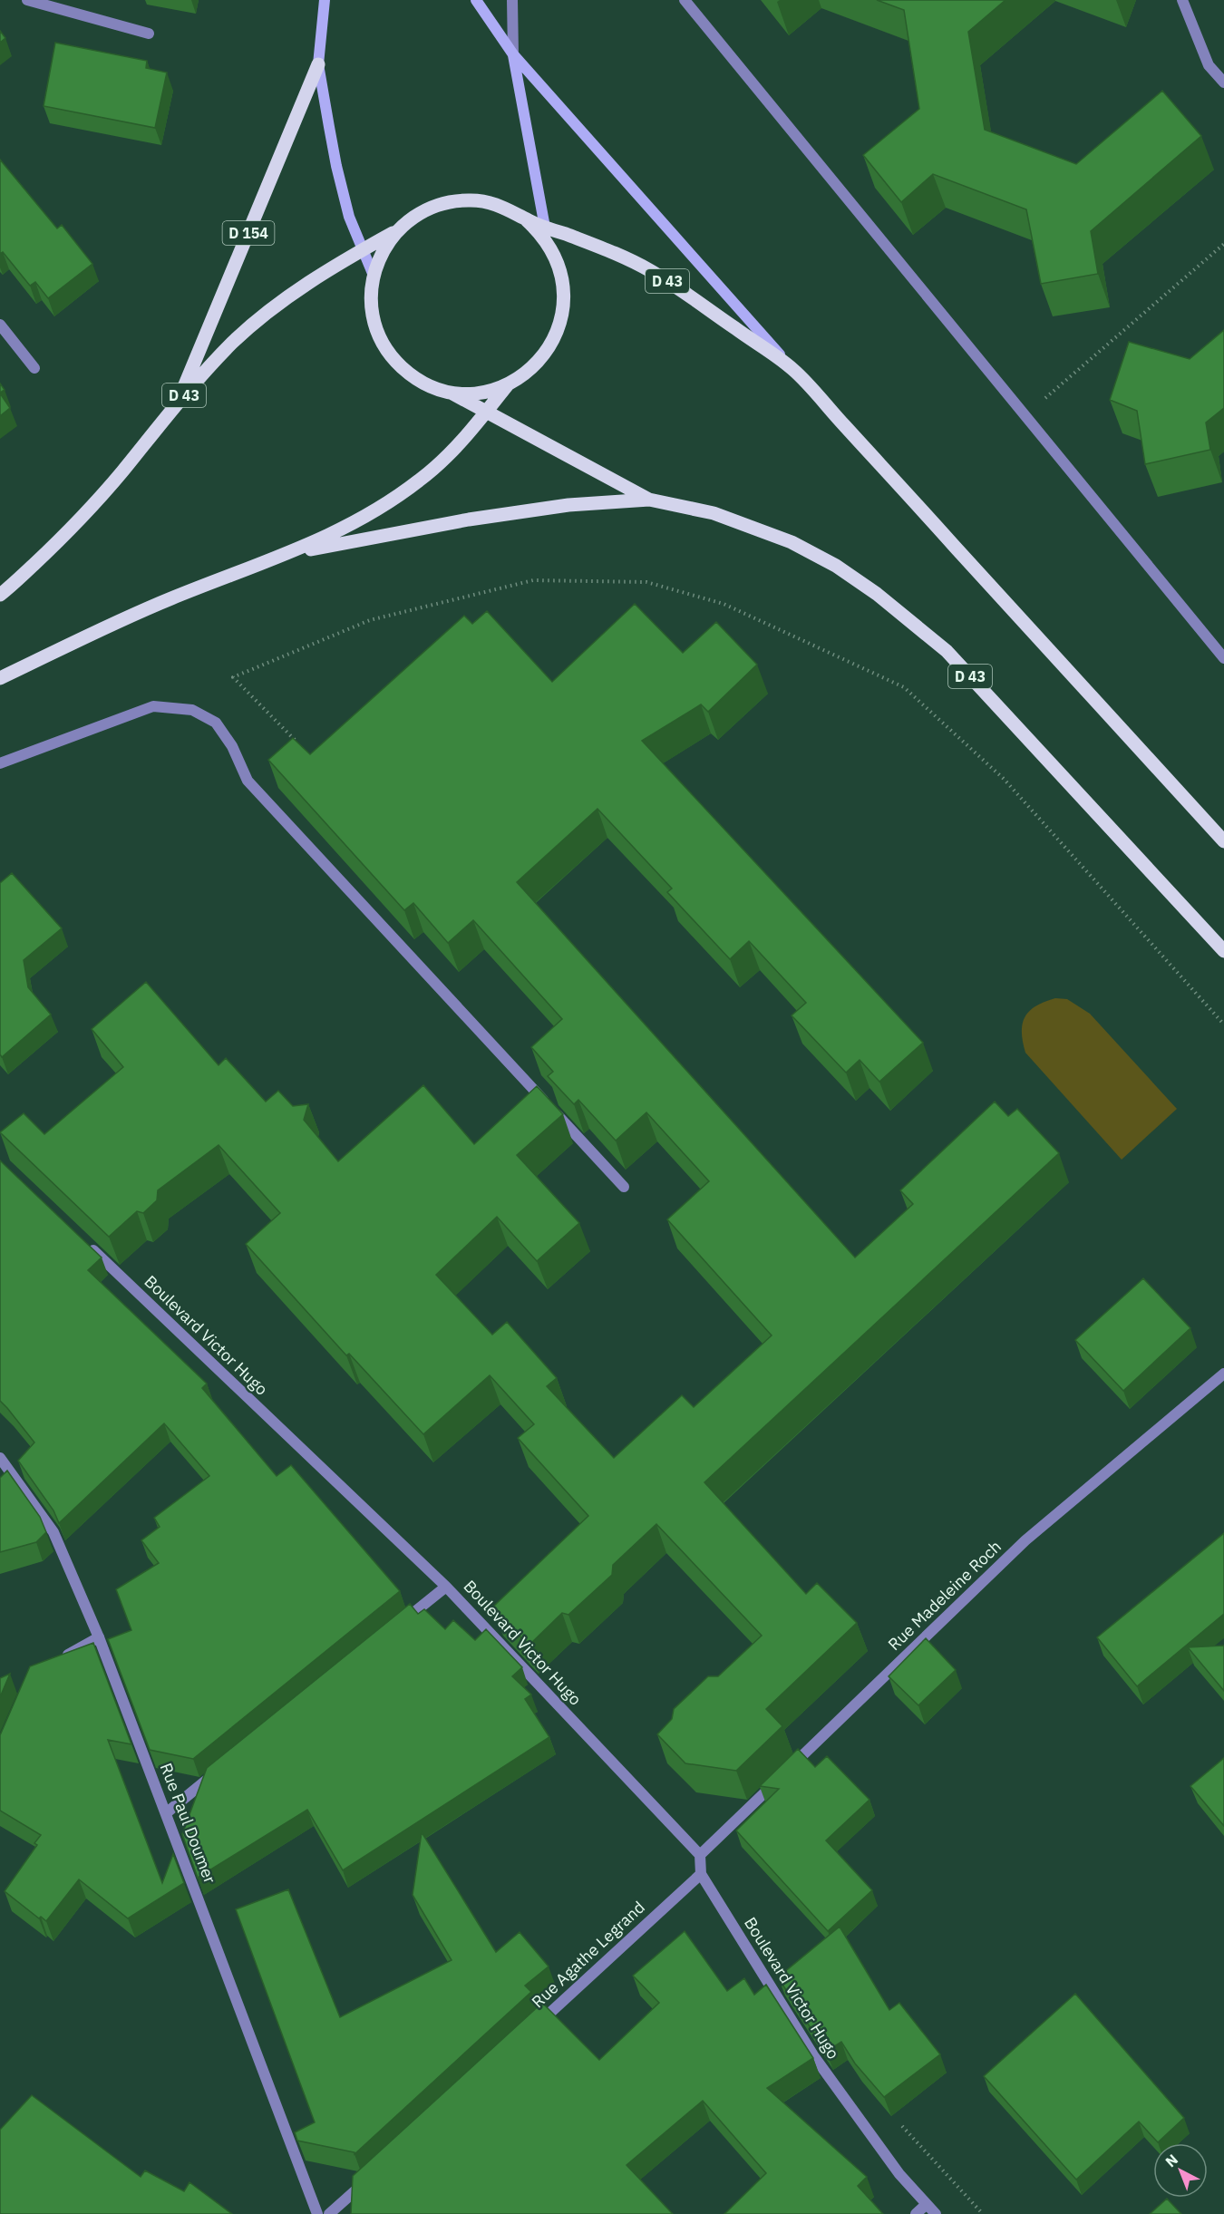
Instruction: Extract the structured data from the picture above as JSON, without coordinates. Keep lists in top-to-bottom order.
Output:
{
  "streets": {
    "main road": ["D 154", "D 43"],
    "street": [
      "Boulevard Victor Hugo",
      "Rue Madeleine Roch",
      "Rue Paul Doumer",
      "Rue Agathe Legrand"
    ]
  },
  "crossings": [
    ["D 154", "D 43"],
    ["Boulevard Victor Hugo", "Rue Madeleine Roch"],
    ["Boulevard Victor Hugo", "Rue Agathe Legrand"]
  ],
  "north": "top left"
}
